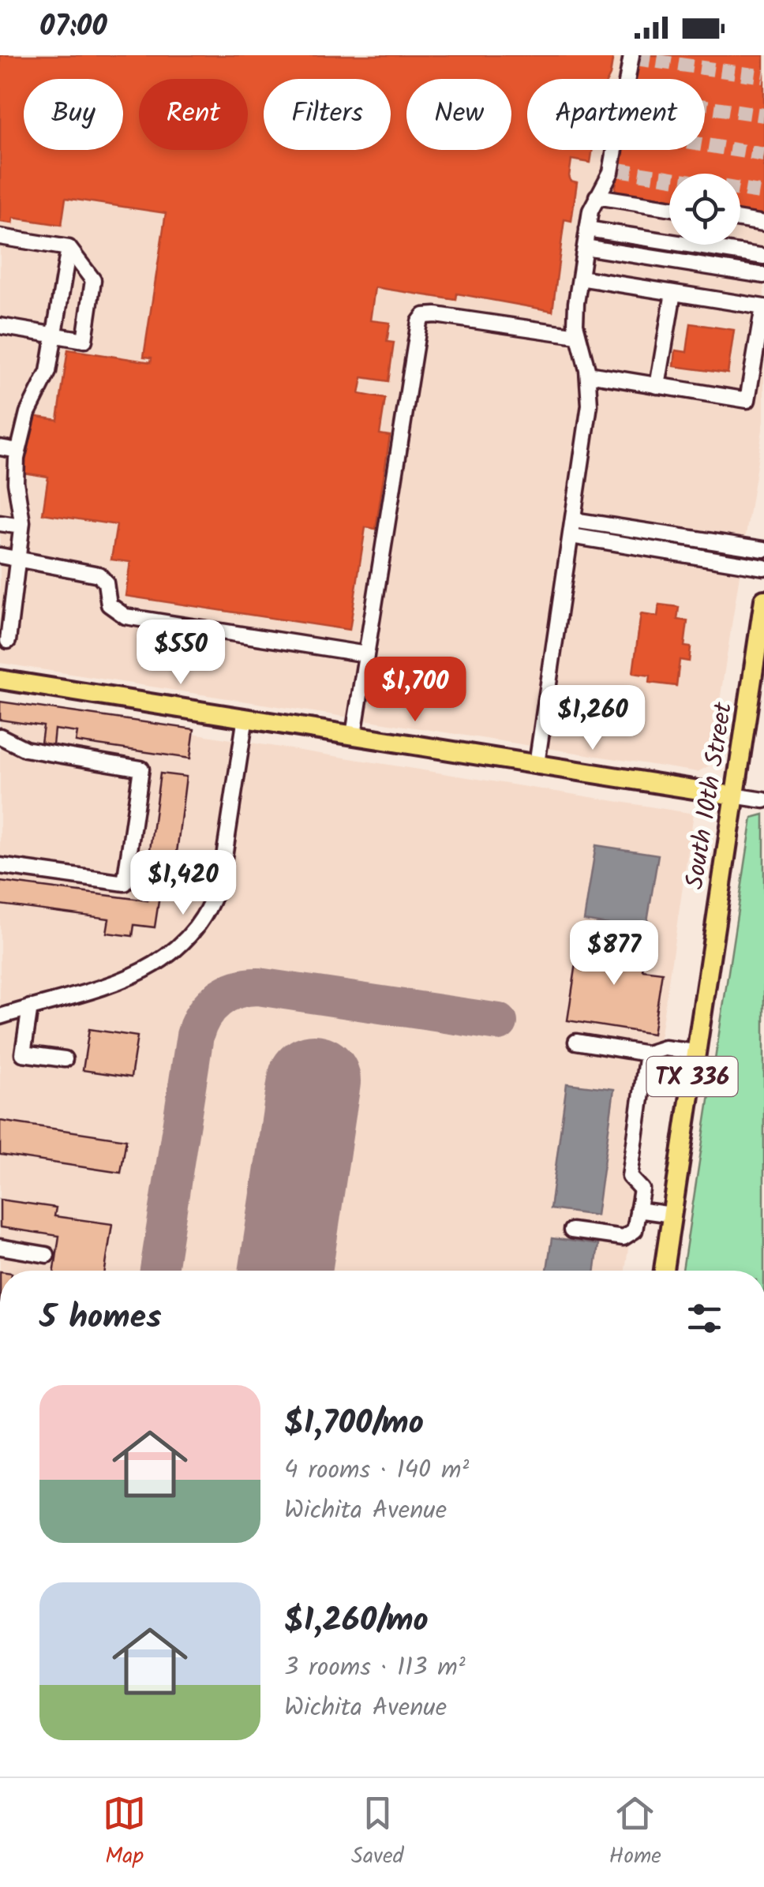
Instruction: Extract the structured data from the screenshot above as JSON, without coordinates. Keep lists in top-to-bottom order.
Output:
{
  "streets": {
    "main road": ["South 10th Street", "TX 336"]
  },
  "page": {
    "status": "07:00",
    "chip": [
      "Buy",
      "Rent",
      "Filters",
      "New",
      "Apartment"
    ],
    "price": [
      "$550",
      "$1,700",
      "$1,260",
      "$1,420",
      "$877"
    ],
    "heading": "5 homes",
    "list": [
      {
        "name": "$1,700/mo",
        "note": "4 rooms · 140 m² · Wichita Avenue"
      },
      {
        "name": "$1,260/mo",
        "note": "3 rooms · 113 m² · Wichita Avenue"
      }
    ],
    "tabs": ["Map", "Saved", "Home"]
  }
}
